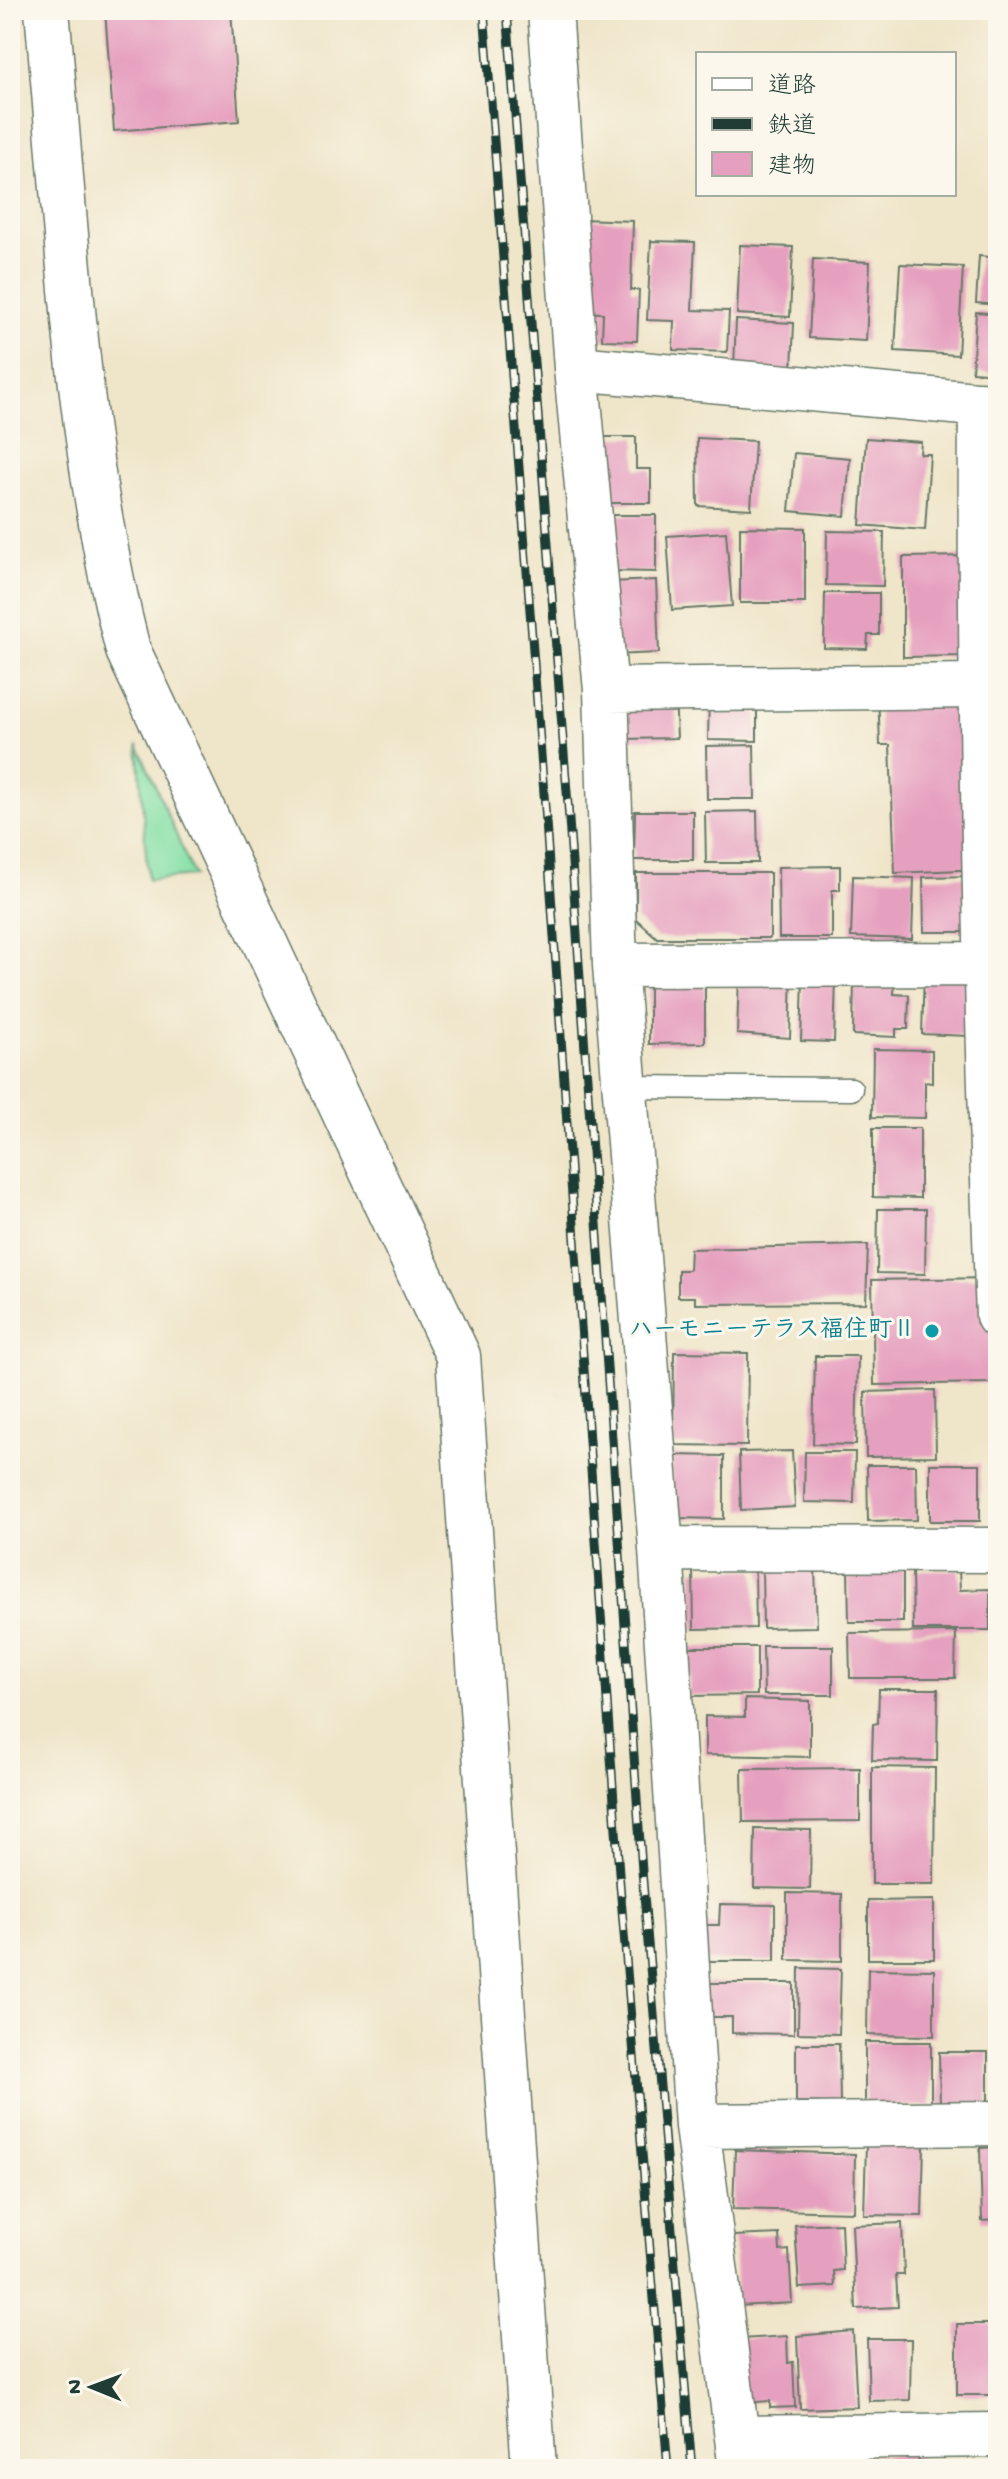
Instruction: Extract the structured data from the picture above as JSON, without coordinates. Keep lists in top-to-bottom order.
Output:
{
  "places": ["ハーモニーテラス福住町Ⅱ"],
  "legend": ["道路", "鉄道", "建物"],
  "north": "left"
}
